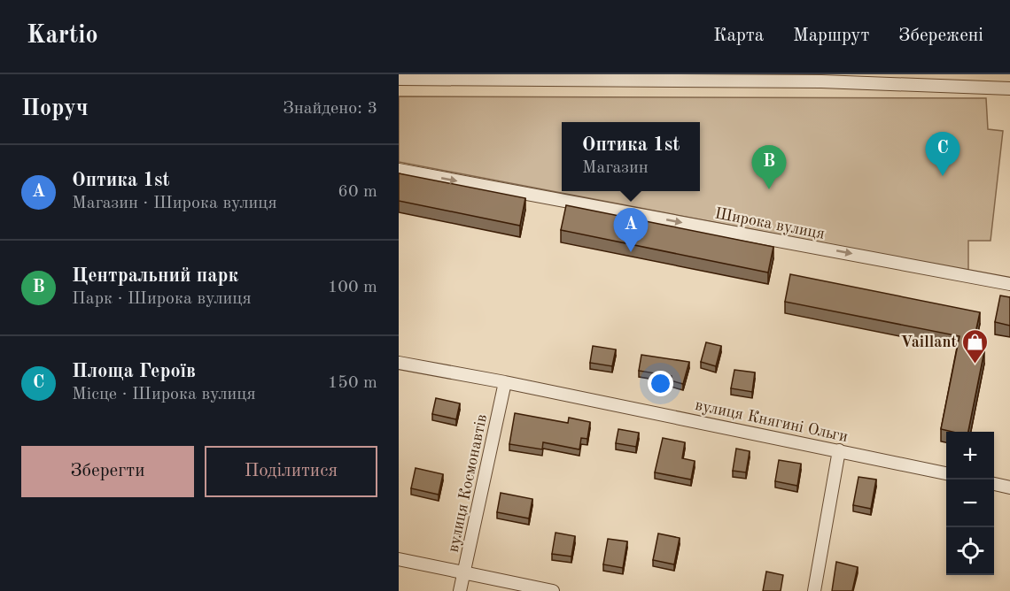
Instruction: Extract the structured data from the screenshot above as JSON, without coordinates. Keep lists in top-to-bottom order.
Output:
{
  "streets": {
    "street": ["Широка вулиця", "вулиця Княгині Ольги", "вулиця Космонавтів"]
  },
  "crossings": [
    ["вулиця Княгині Ольги", "вулиця Космонавтів"]
  ],
  "one_way": ["Широка вулиця"],
  "places": {
    "shop": ["Vaillant"]
  },
  "page": {
    "header": "Kartio",
    "nav": ["Карта", "Маршрут", "Збережені"],
    "heading": ["Поруч", "Знайдено: 3"],
    "popup": ["Оптика 1st", "Магазин"],
    "pins": ["C", "B", "A"],
    "list": [
      {
        "mark": "A",
        "name": "Оптика 1st",
        "note": "Магазин · Широка вулиця",
        "value": "60 m"
      },
      {
        "mark": "B",
        "name": "Центральний парк",
        "note": "Парк · Широка вулиця",
        "value": "100 m"
      },
      {
        "mark": "C",
        "name": "Площа Героїв",
        "note": "Місце · Широка вулиця",
        "value": "150 m"
      }
    ],
    "buttons": ["Зберегти", "Поділитися"],
    "map_buttons": ["+", "−"]
  }
}
